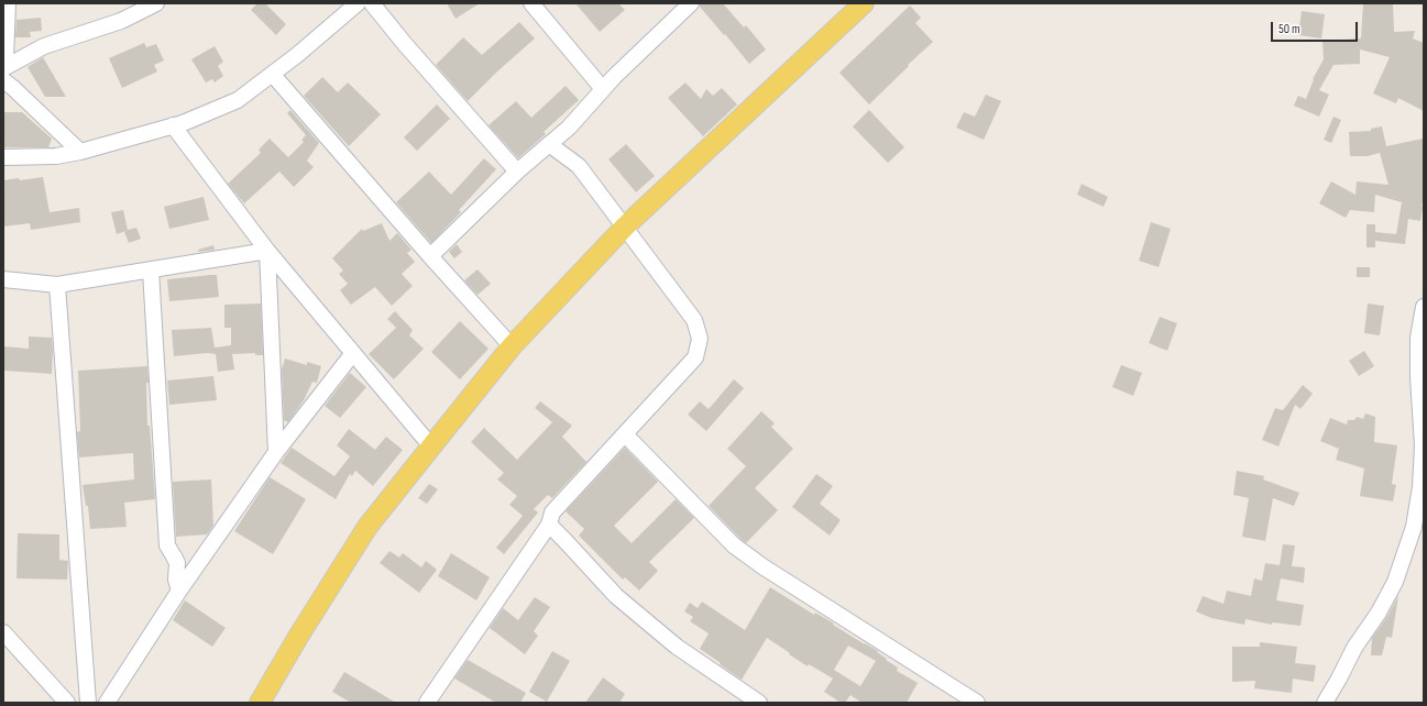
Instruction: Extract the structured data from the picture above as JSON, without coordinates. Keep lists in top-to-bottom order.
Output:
{
  "scale_bar": "50 m"
}
